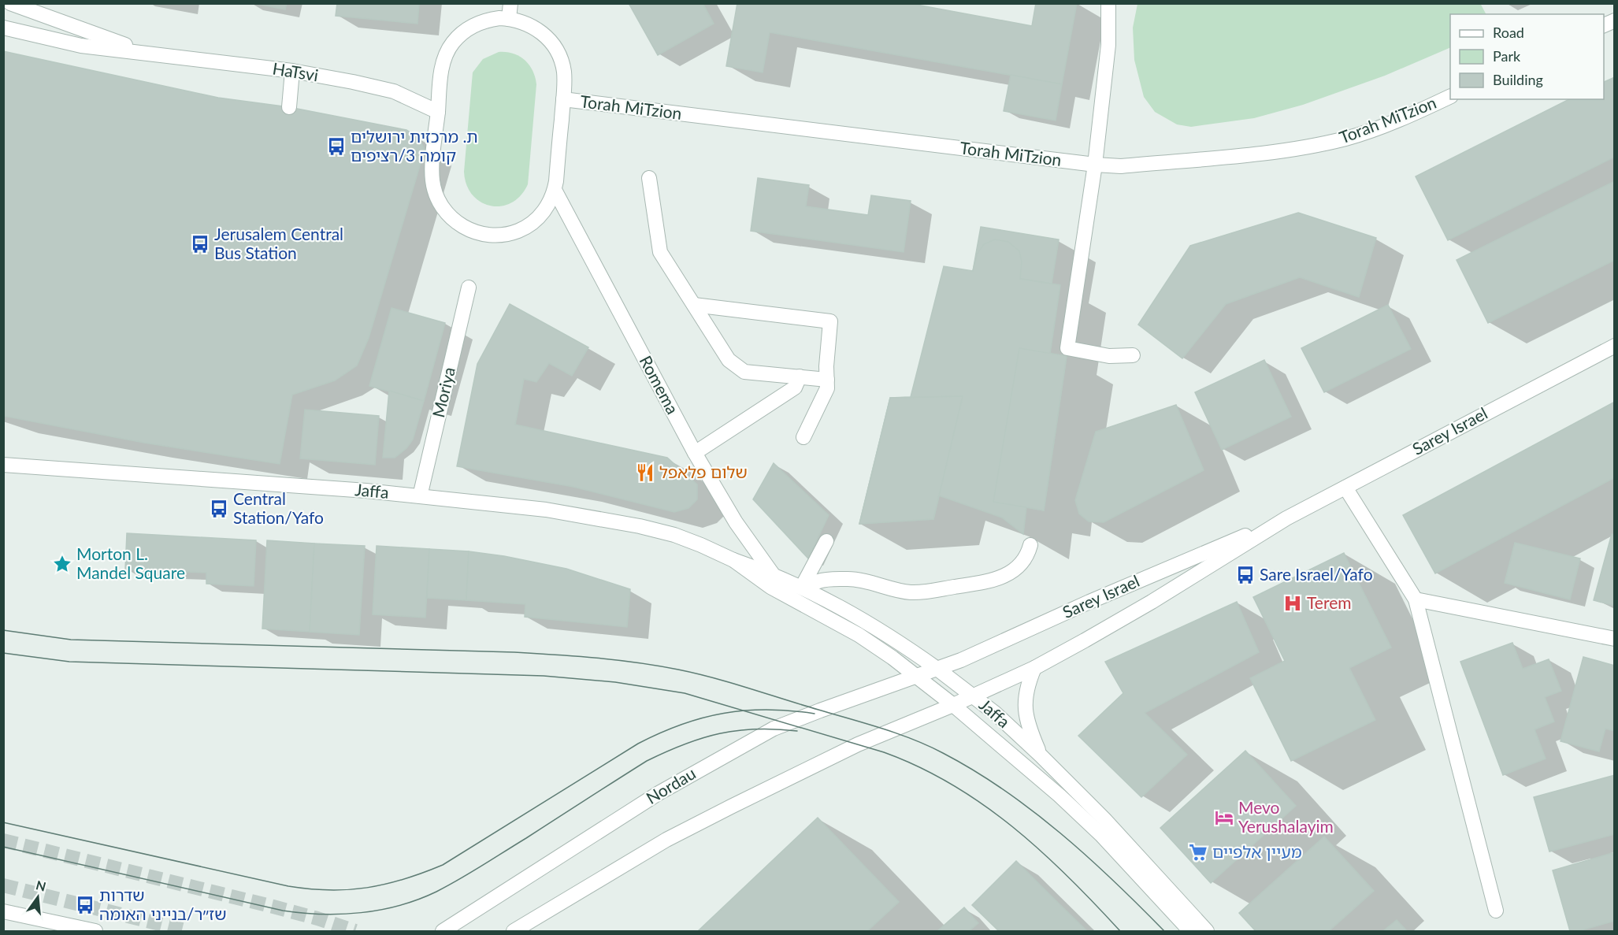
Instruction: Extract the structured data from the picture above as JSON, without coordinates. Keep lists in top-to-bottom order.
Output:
{
  "streets": {
    "street": [
      "HaTsvi",
      "Torah MiTzion",
      "Romema",
      "Moriya",
      "Sarey Israel",
      "Jaffa",
      "Nordau"
    ]
  },
  "crossings": [
    ["Romema", "Jaffa"],
    ["Moriya", "Jaffa"],
    ["Sarey Israel", "Jaffa"],
    ["Sarey Israel", "Nordau"],
    ["Jaffa", "Nordau"]
  ],
  "places": {
    "bus stop": [
      "ת. מרכזית ירושלים קומה 3/רציפים",
      "Jerusalem Central Bus Station",
      "Central Station/Yafo",
      "Sare Israel/Yafo",
      "שדרות שז״ר/בנייני האומה"
    ],
    "restaurant": ["שלום פלאפל"],
    "place": ["Morton L. Mandel Square"],
    "hospital": ["Terem"],
    "hotel": ["Mevo Yerushalayim"],
    "supermarket": ["מעיין אלפיים"]
  },
  "legend": ["Road", "Park", "Building"],
  "north": "top"
}
